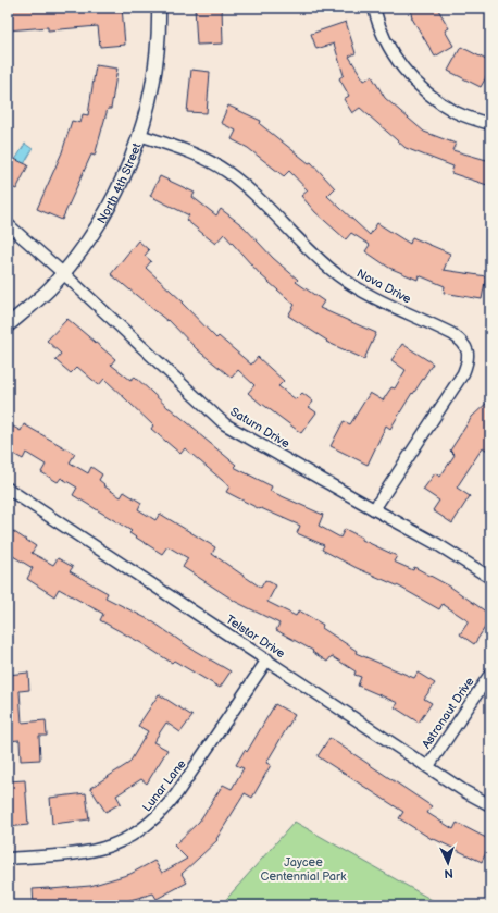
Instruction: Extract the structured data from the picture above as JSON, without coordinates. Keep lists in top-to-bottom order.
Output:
{
  "streets": {
    "street": [
      "North 4th Street",
      "Nova Drive",
      "Saturn Drive",
      "Telstar Drive",
      "Astronaut Drive",
      "Lunar Lane"
    ]
  },
  "crossings": [
    ["North 4th Street", "Nova Drive"],
    ["North 4th Street", "Saturn Drive"],
    ["Nova Drive", "Saturn Drive"],
    ["Telstar Drive", "Astronaut Drive"],
    ["Telstar Drive", "Lunar Lane"]
  ],
  "parks": ["Jaycee Centennial Park"],
  "north": "bottom"
}
